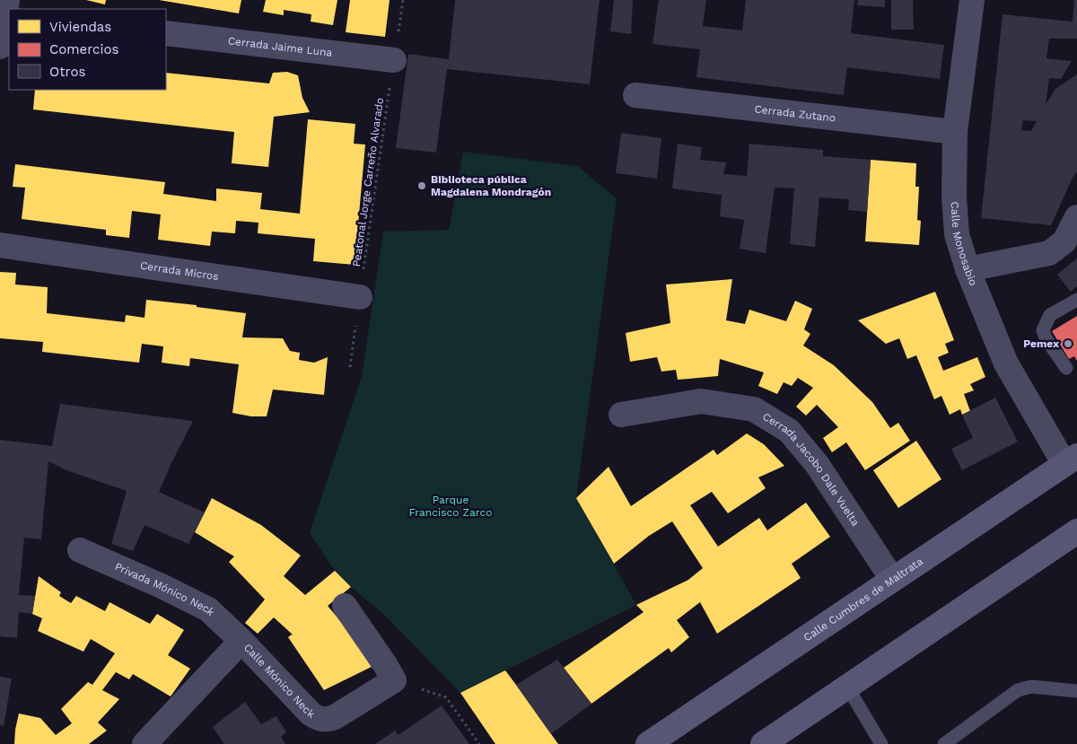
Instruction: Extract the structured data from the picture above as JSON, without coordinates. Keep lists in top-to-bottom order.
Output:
{
  "streets": {
    "main road": ["Calle Cumbres de Maltrata"],
    "street": [
      "Cerrada Jaime Luna",
      "Cerrada Zutano",
      "Calle Monosabio",
      "Cerrada Micros",
      "Cerrada Jacobo Dale Vuelta",
      "Privada Mónico Neck",
      "Calle Mónico Neck"
    ],
    "path": ["Peatonal Jorge Carreño Alvarado"]
  },
  "crossings": [
    ["Cerrada Jaime Luna", "Peatonal Jorge Carreño Alvarado"],
    ["Cerrada Zutano", "Calle Monosabio"],
    ["Peatonal Jorge Carreño Alvarado", "Cerrada Micros"],
    ["Calle Monosabio", "Calle Cumbres de Maltrata"],
    ["Cerrada Jacobo Dale Vuelta", "Calle Cumbres de Maltrata"],
    ["Privada Mónico Neck", "Calle Mónico Neck"]
  ],
  "parks": ["Parque Francisco Zarco"],
  "places": ["Biblioteca pública Magdalena Mondragón", "Pemex"],
  "legend": ["Viviendas", "Comercios", "Otros"]
}
